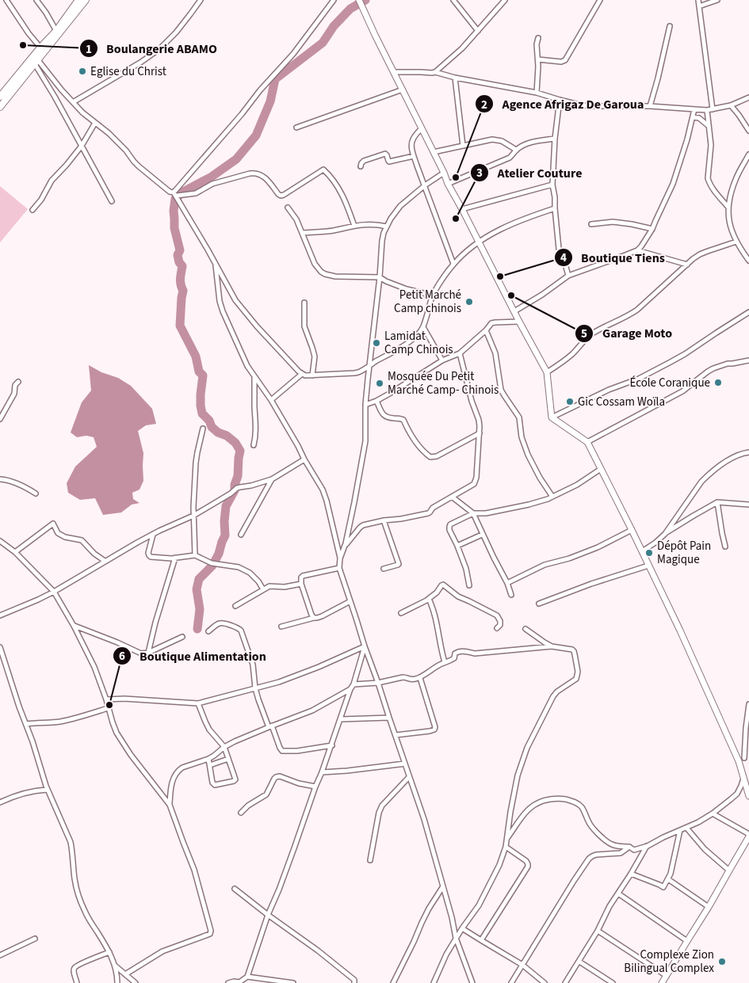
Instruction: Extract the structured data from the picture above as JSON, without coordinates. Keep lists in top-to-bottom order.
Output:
{
  "places": [
    "Boulangerie ABAMO",
    "Eglise du Christ",
    "Agence Afrigaz De Garoua",
    "Atelier Couture",
    "Boutique Tiens",
    "Garage Moto",
    "Petit Marché Camp chinois",
    "Lamidat Camp Chinois",
    "École Coranique",
    "Mosquée Du Petit Marché Camp- Chinois",
    "Gic Cossam Woïla",
    "Dépôt Pain Magique",
    "Boutique Alimentation",
    "Complexe Zion Bilingual Complex"
  ]
}
